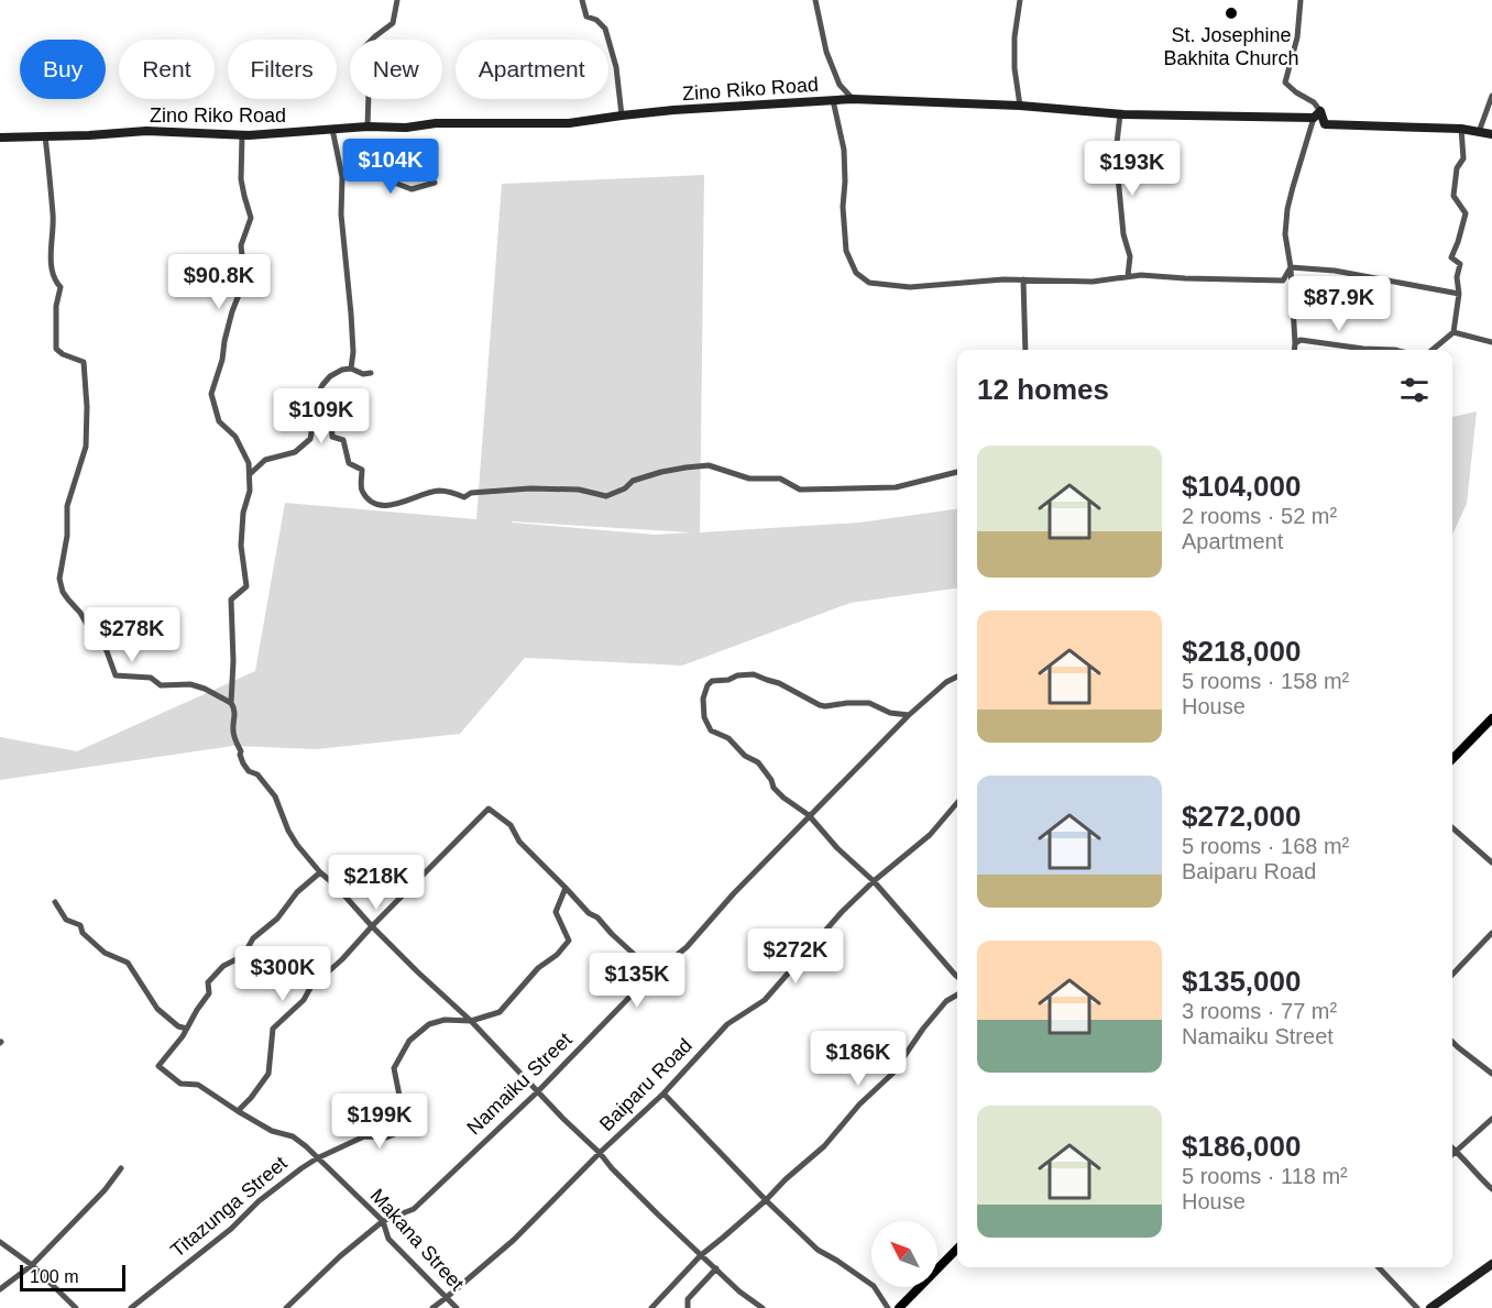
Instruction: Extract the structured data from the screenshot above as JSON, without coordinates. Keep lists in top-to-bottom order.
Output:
{
  "streets": {
    "street": [
      "Zino Riko Road",
      "Namaiku Street",
      "Baiparu Road",
      "Titazunga Street",
      "Makana Street"
    ]
  },
  "crossings": [
    ["Namaiku Street", "Makana Street"],
    ["Baiparu Road", "Makana Street"],
    ["Titazunga Street", "Makana Street"]
  ],
  "places": ["St. Josephine Bakhita Church"],
  "scale_bar": "100 m",
  "north": "top left",
  "page": {
    "chip": [
      "Buy",
      "Rent",
      "Filters",
      "New",
      "Apartment"
    ],
    "price": [
      "$104K",
      "$193K",
      "$90.8K",
      "$87.9K",
      "$109K",
      "$278K",
      "$218K",
      "$272K",
      "$300K",
      "$135K",
      "$186K",
      "$199K"
    ],
    "heading": "12 homes",
    "list": [
      {
        "name": "$104,000",
        "note": "2 rooms · 52 m² · Apartment"
      },
      {
        "name": "$218,000",
        "note": "5 rooms · 158 m² · House"
      },
      {
        "name": "$272,000",
        "note": "5 rooms · 168 m² · Baiparu Road"
      },
      {
        "name": "$135,000",
        "note": "3 rooms · 77 m² · Namaiku Street"
      },
      {
        "name": "$186,000",
        "note": "5 rooms · 118 m² · House"
      }
    ],
    "scale": "100 m"
  }
}
